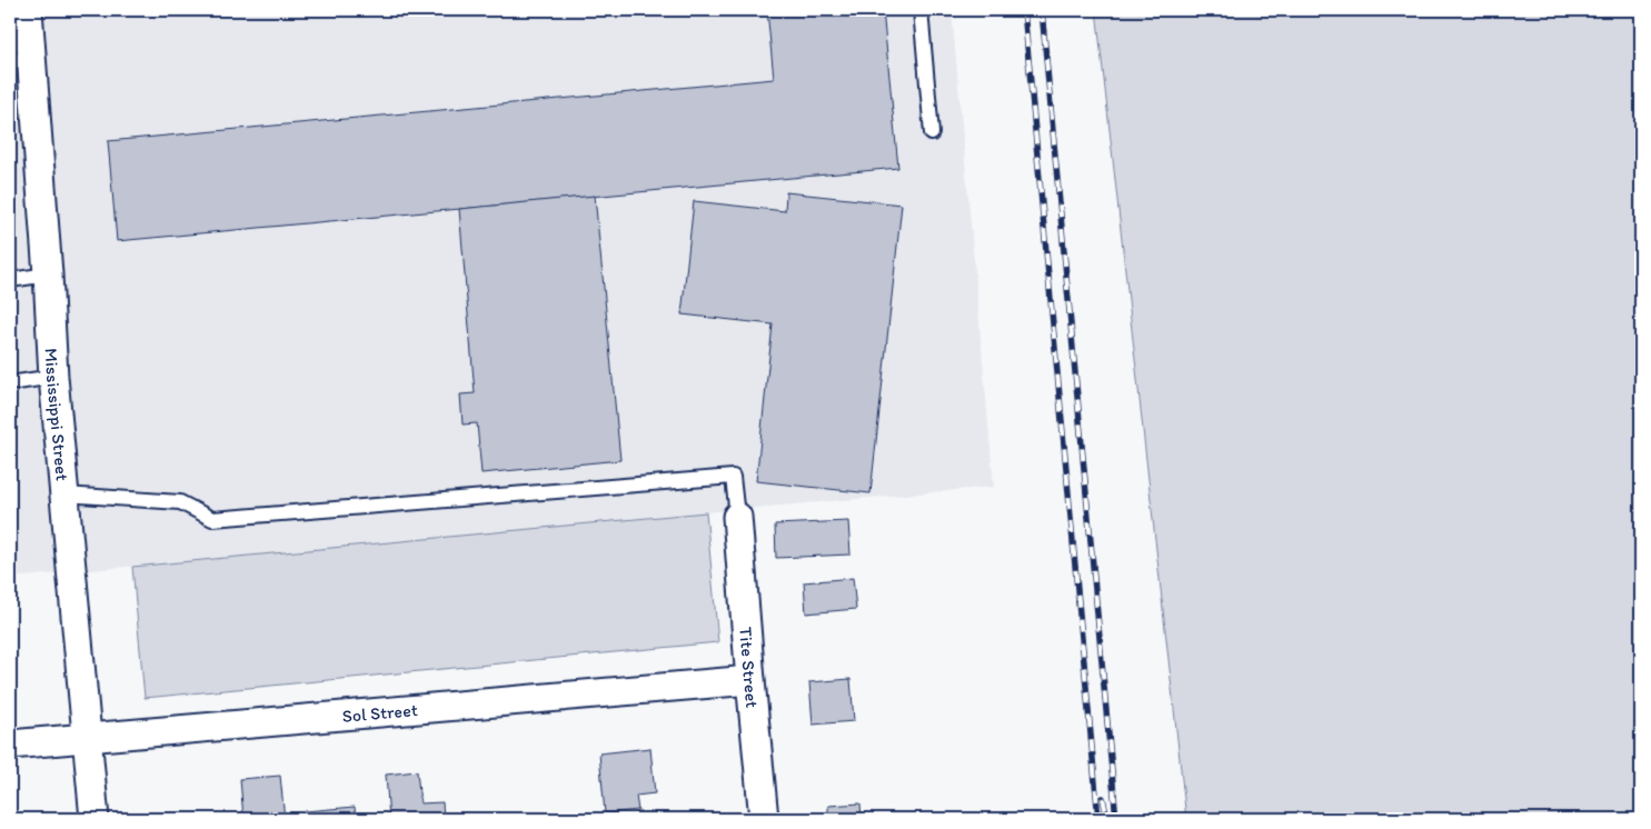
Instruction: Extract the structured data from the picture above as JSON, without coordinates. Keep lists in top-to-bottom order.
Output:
{
  "streets": {
    "street": ["Mississippi Street", "Tite Street", "Sol Street"]
  },
  "crossings": [
    ["Mississippi Street", "Sol Street"],
    ["Tite Street", "Sol Street"]
  ]
}
